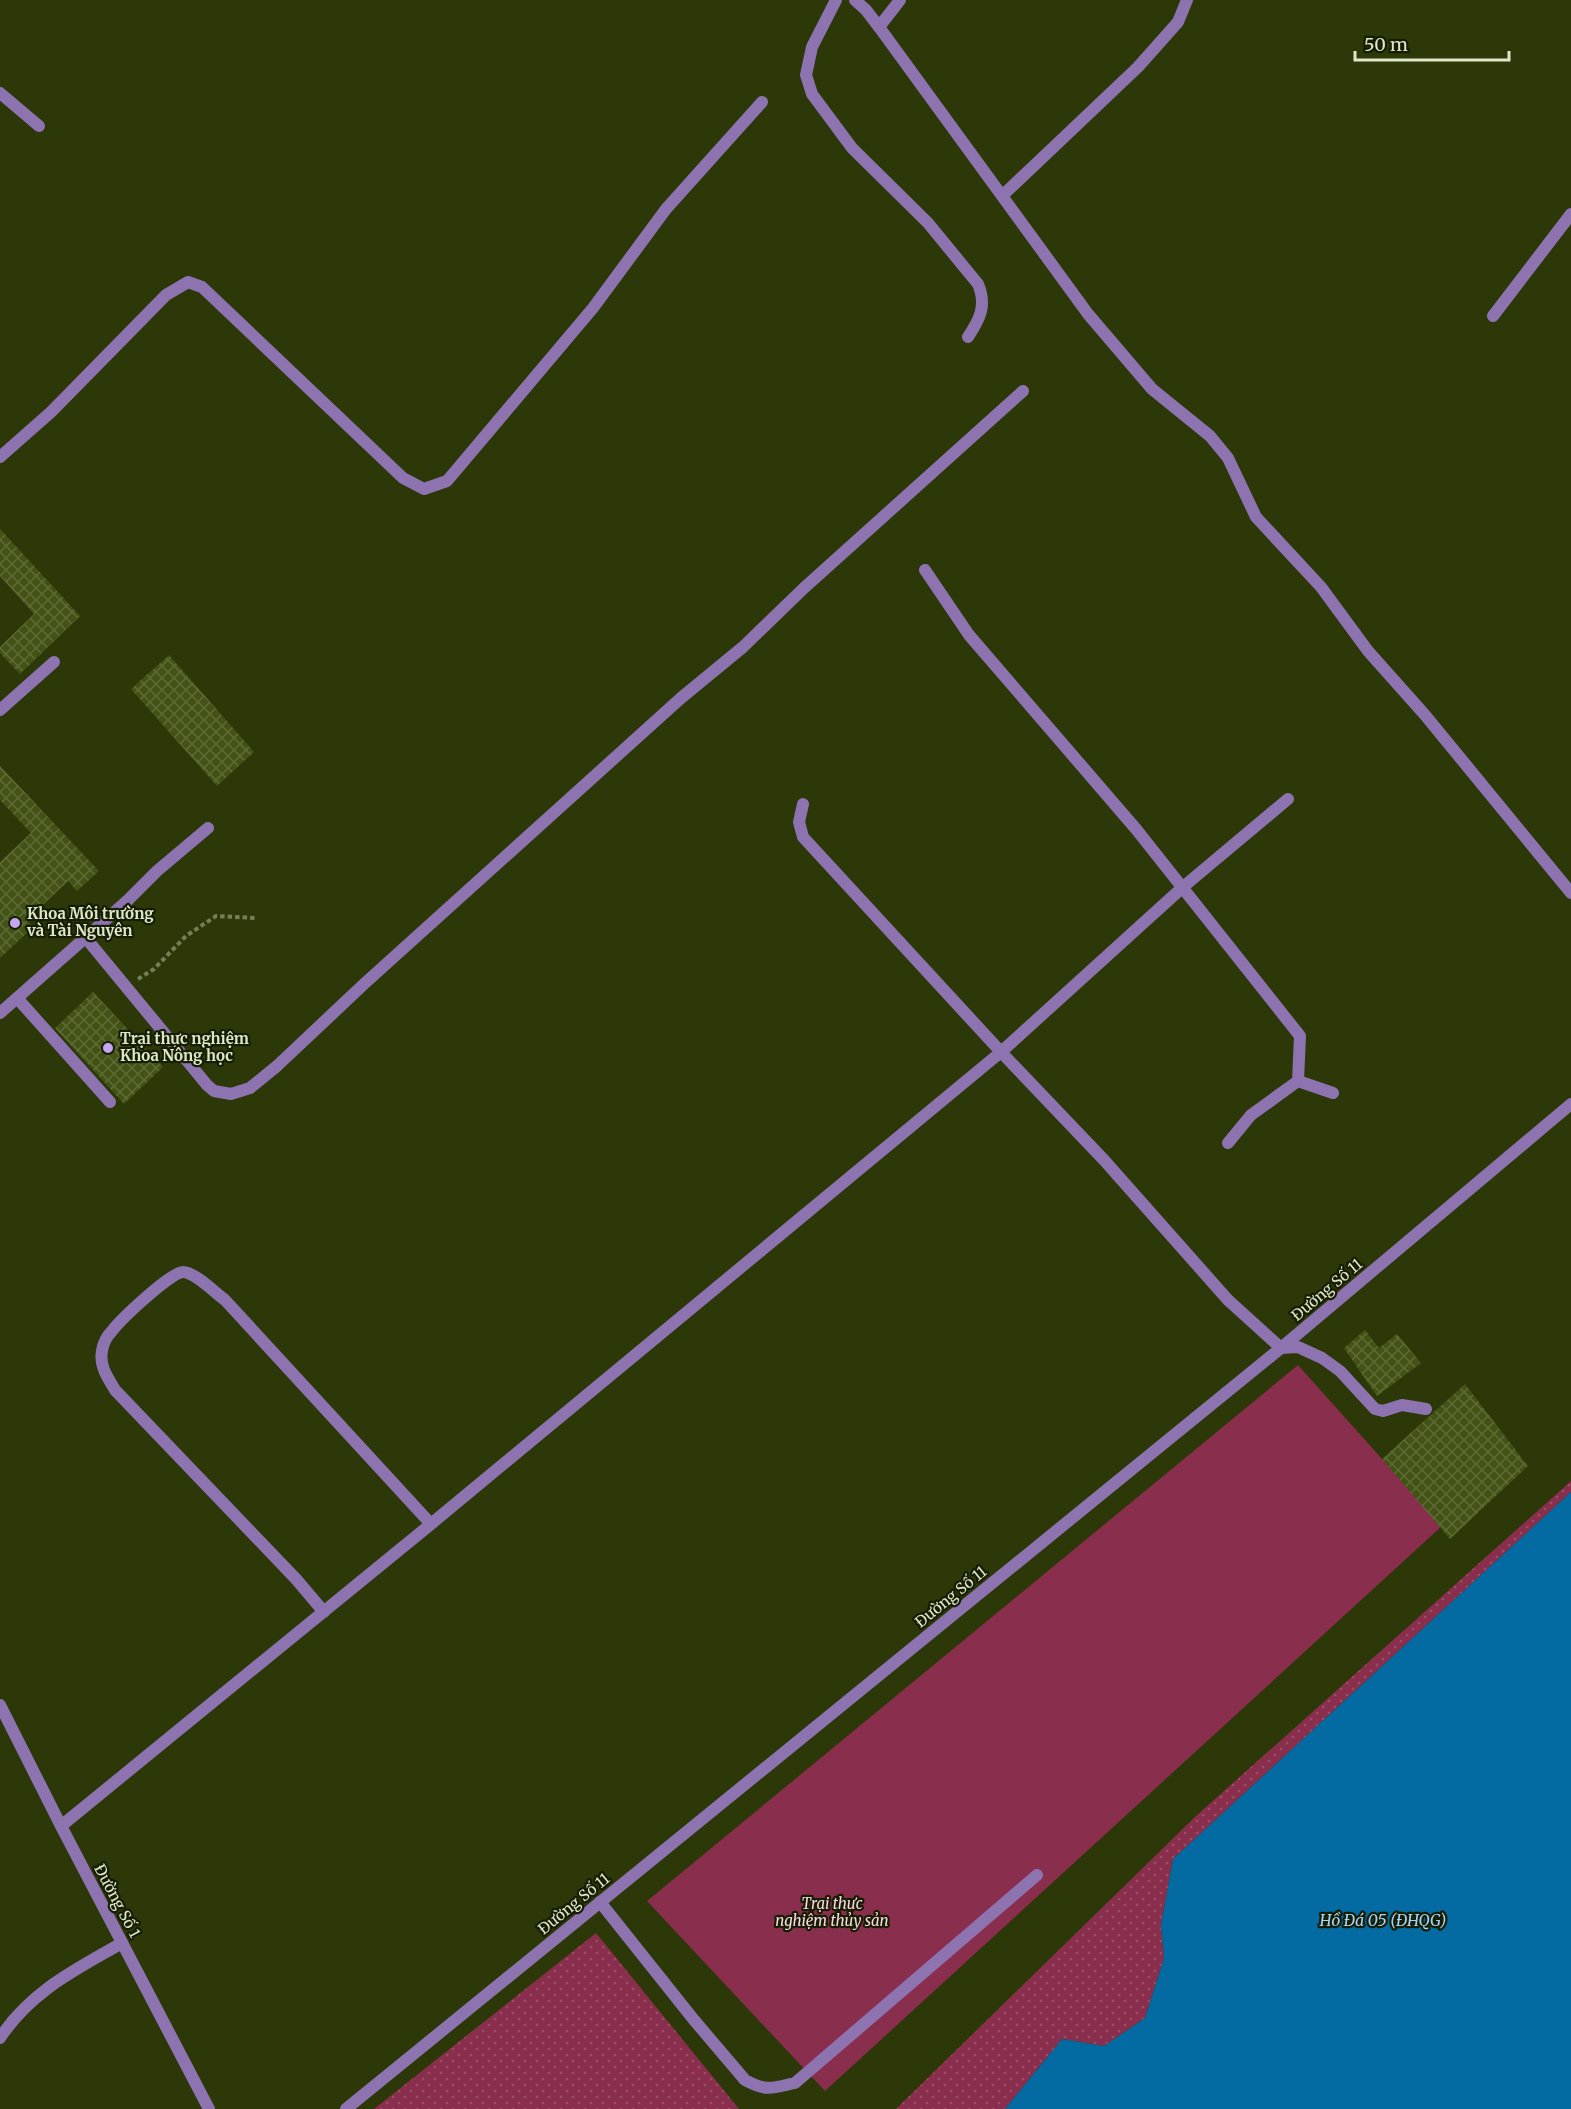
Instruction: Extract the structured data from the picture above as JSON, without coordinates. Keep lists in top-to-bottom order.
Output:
{
  "streets": {
    "street": ["Đường Số 11", "Đường Số 1"]
  },
  "water": ["Hồ Đá 05 (ĐHQG)"],
  "parks": ["Trại thực nghiệm thủy sản"],
  "places": ["Khoa Môi trường và Tài Nguyên", "Trại thực nghiệm Khoa Nông học"],
  "scale_bar": "50 m"
}
